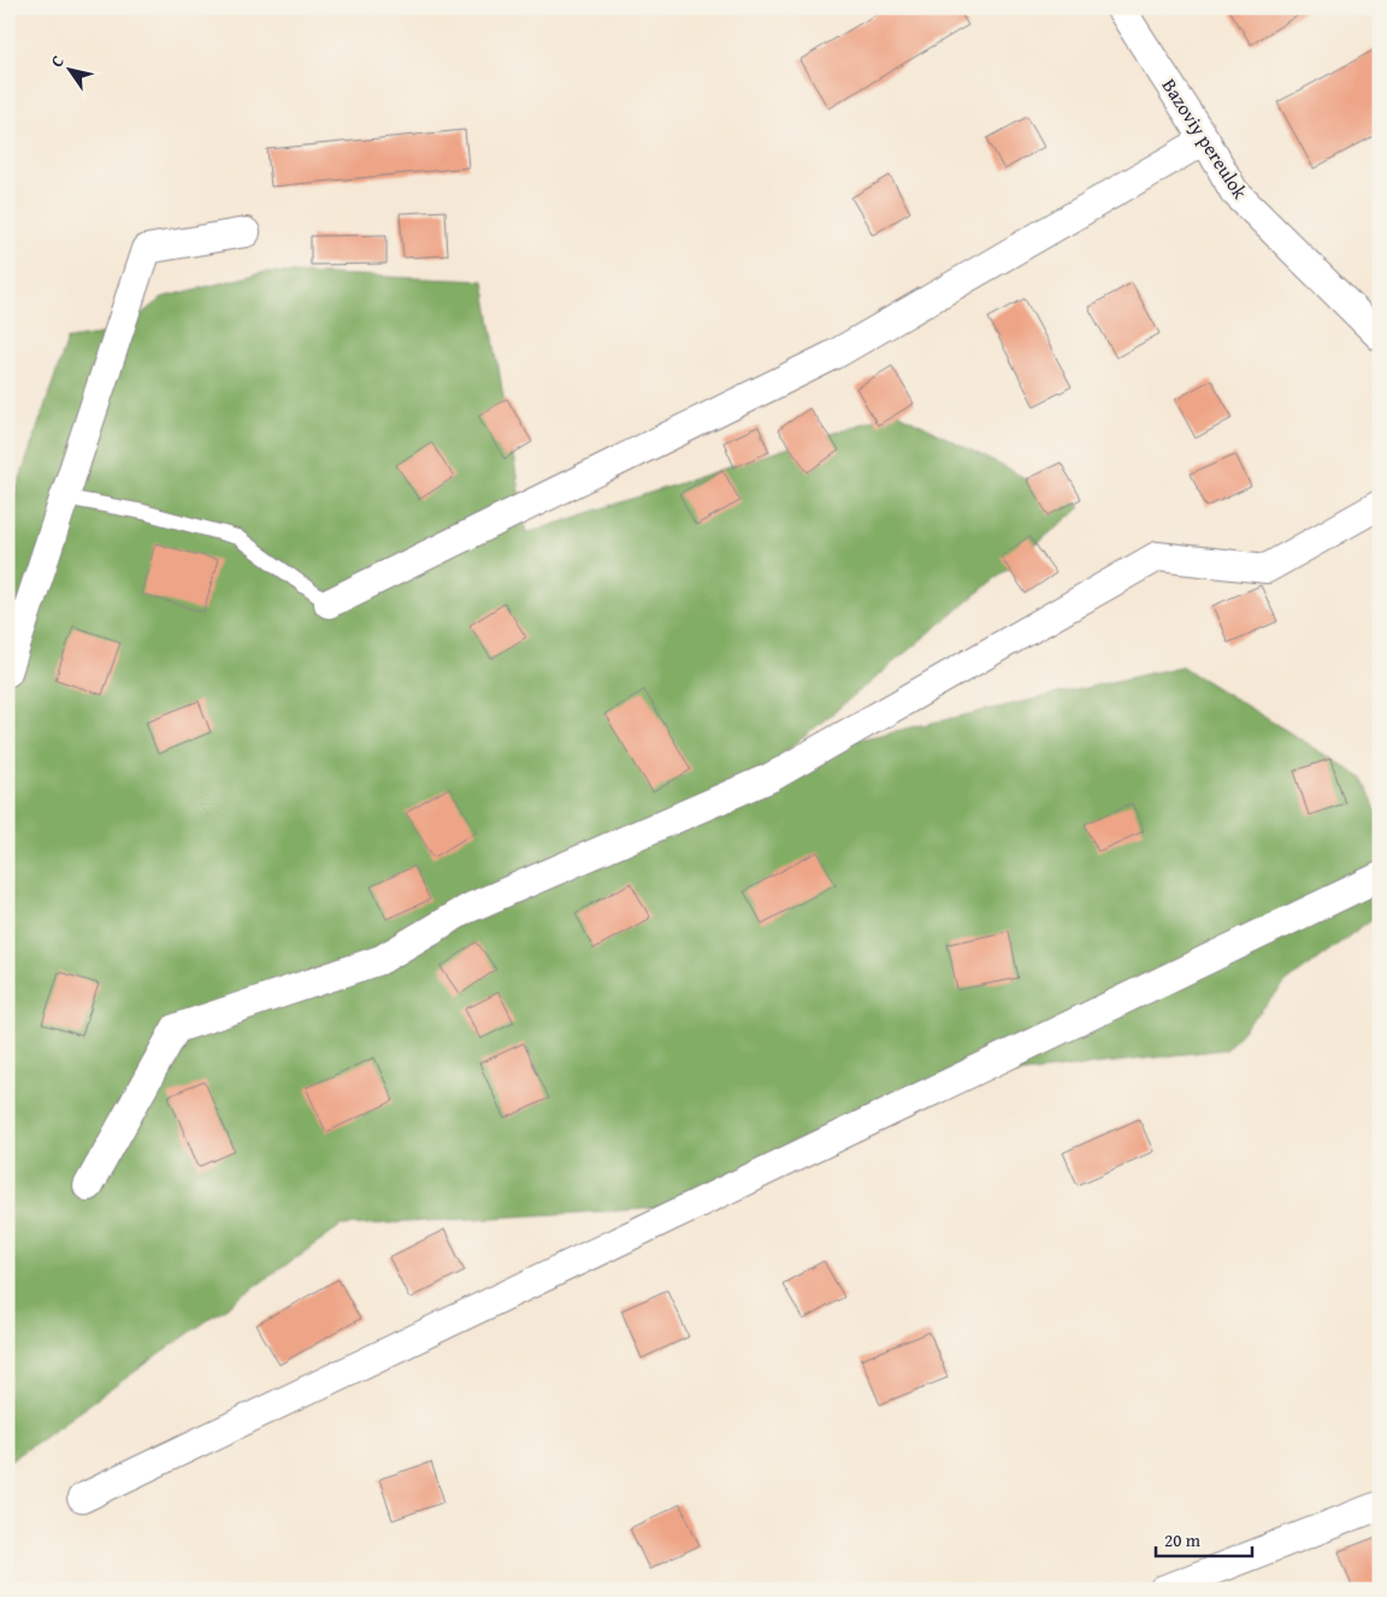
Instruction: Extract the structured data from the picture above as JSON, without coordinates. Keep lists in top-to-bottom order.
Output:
{
  "streets": {
    "street": ["Bazoviy pereulok"]
  },
  "scale_bar": "20 m",
  "north": "top left"
}
